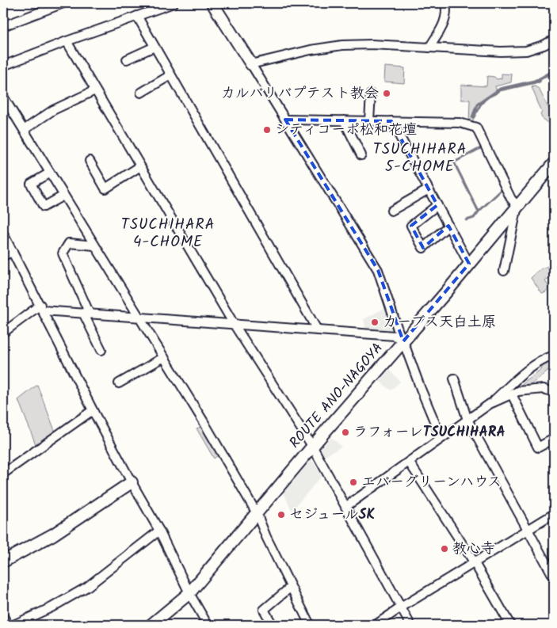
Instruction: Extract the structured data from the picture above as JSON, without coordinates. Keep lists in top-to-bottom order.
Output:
{
  "streets": {
    "main road": ["ROUTE ANO-NAGOYA"]
  },
  "districts": ["TSUCHIHARA 5-CHOME", "TSUCHIHARA 4-CHOME"],
  "places": [
    "カルバリバプテスト教会",
    "シティコーポ松和花壇",
    "カーブス天白土原",
    "ラフォーレTSUCHIHARA",
    "エバーグリーンハウス",
    "セジュールSK",
    "教心寺"
  ]
}
